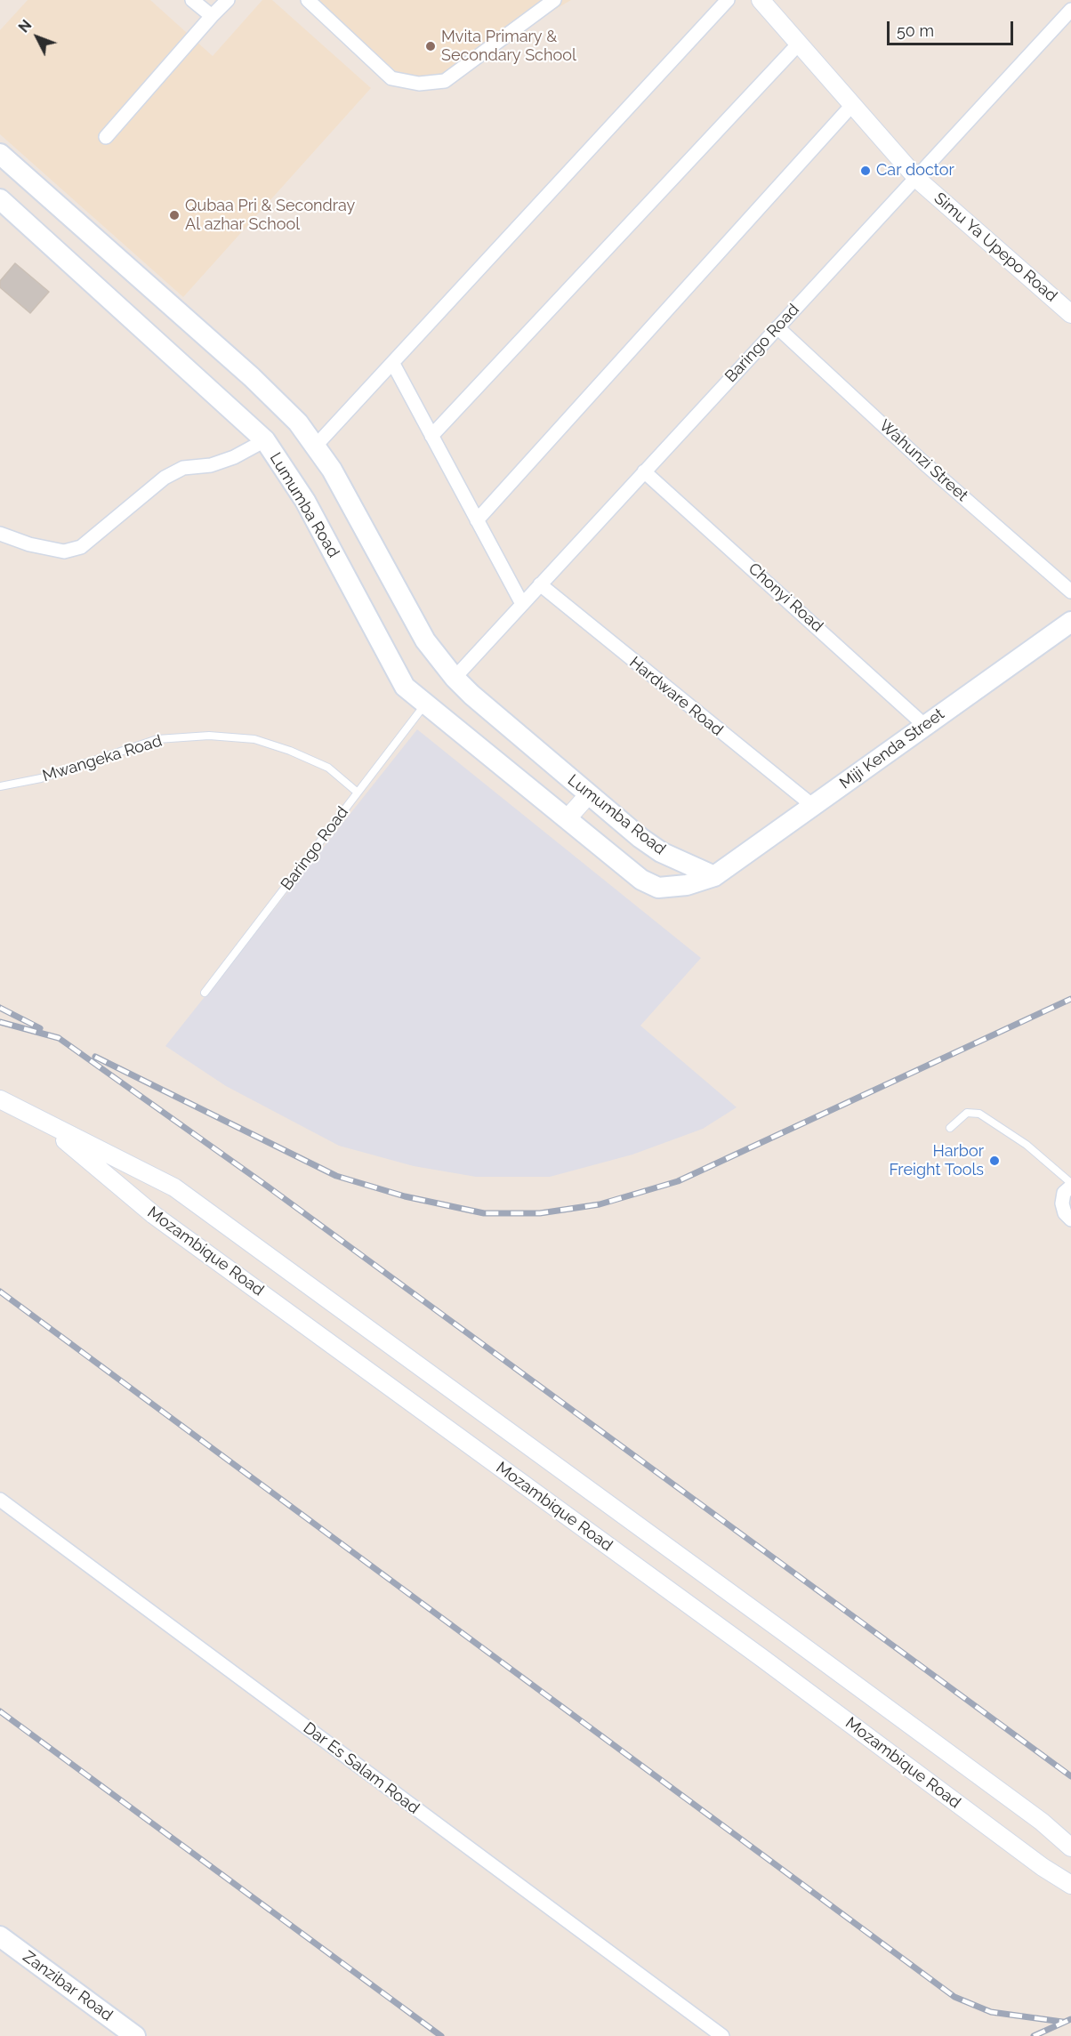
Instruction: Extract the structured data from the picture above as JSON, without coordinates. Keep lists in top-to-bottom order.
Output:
{
  "streets": {
    "main road": ["Lumumba Road", "Miji Kenda Street", "Zanzibar Road"],
    "street": [
      "Simu Ya Upepo Road",
      "Baringo Road",
      "Wahunzi Street",
      "Chonyi Road",
      "Hardware Road",
      "Mozambique Road",
      "Dar Es Salam Road"
    ],
    "lane": ["Mwangeka Road"]
  },
  "crossings": [
    ["Simu Ya Upepo Road", "Baringo Road"],
    ["Baringo Road", "Wahunzi Street"],
    ["Baringo Road", "Lumumba Road"],
    ["Baringo Road", "Chonyi Road"],
    ["Baringo Road", "Hardware Road"],
    ["Baringo Road", "Mwangeka Road"],
    ["Lumumba Road", "Miji Kenda Street"],
    ["Chonyi Road", "Miji Kenda Street"],
    ["Hardware Road", "Miji Kenda Street"]
  ],
  "places": [
    "Mvita Primary & Secondary School",
    "Car doctor",
    "Qubaa Pri & Secondray Al azhar School",
    "Harbor Freight Tools"
  ],
  "scale_bar": "50 m",
  "north": "top left"
}
